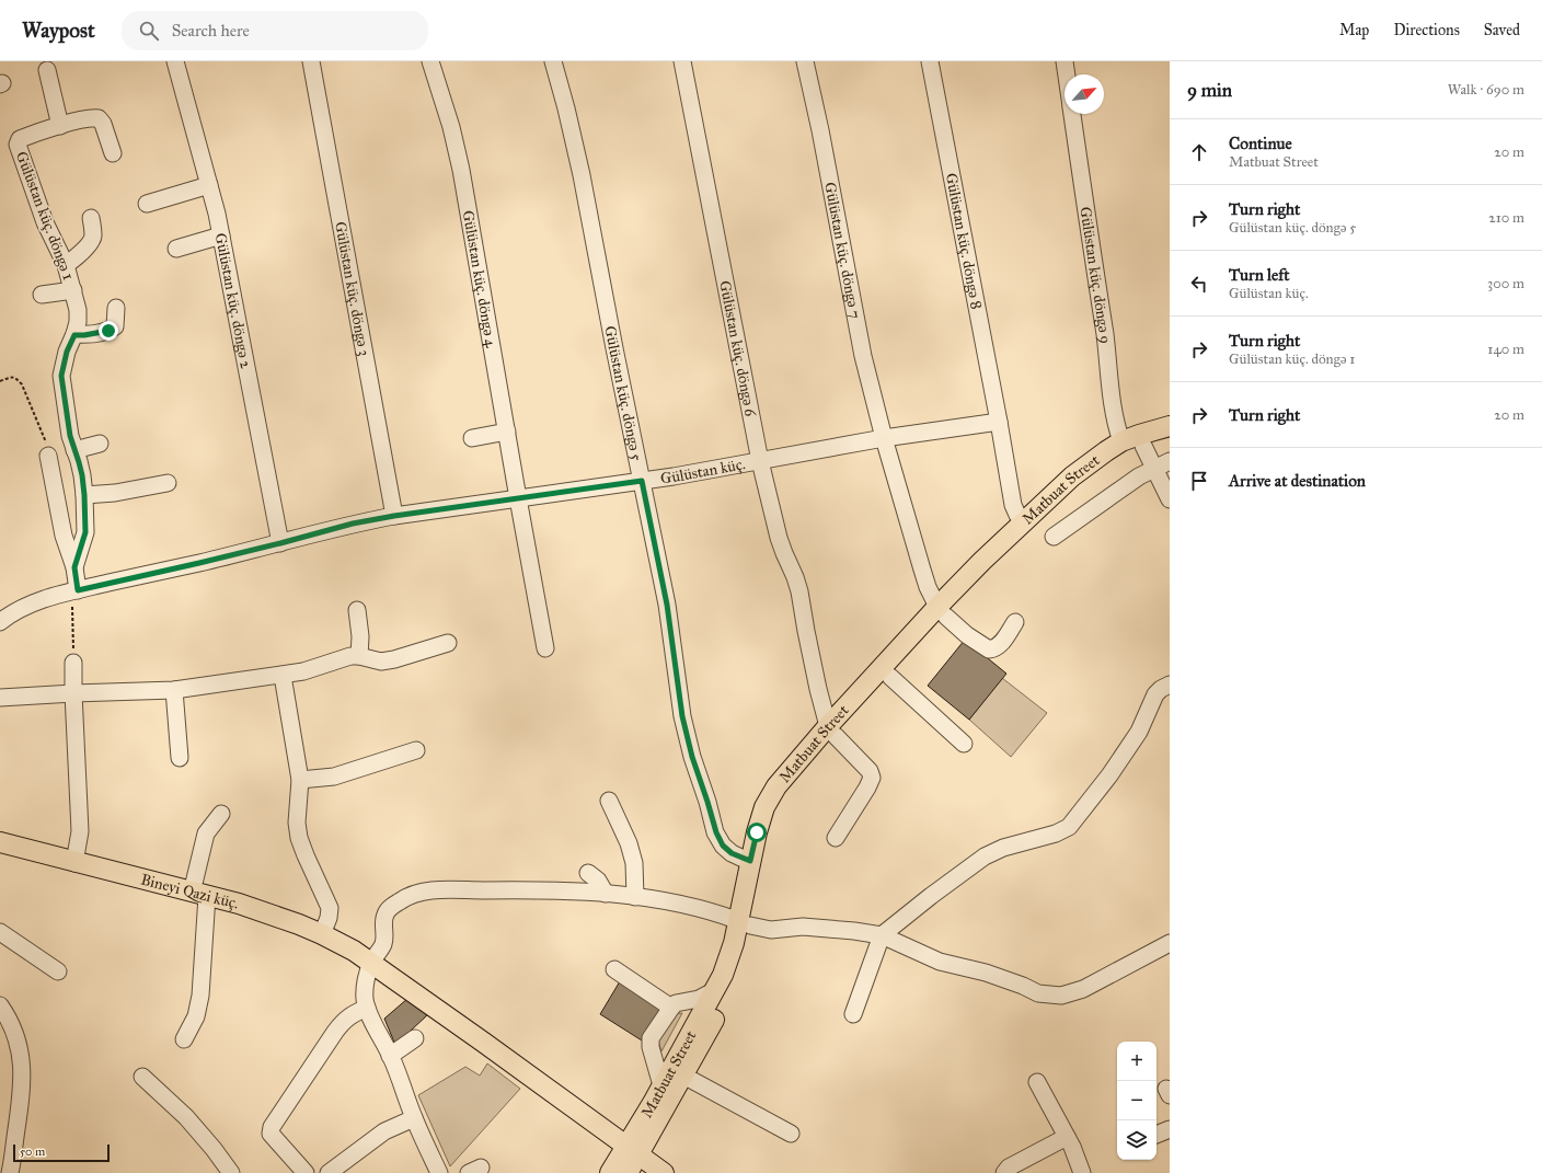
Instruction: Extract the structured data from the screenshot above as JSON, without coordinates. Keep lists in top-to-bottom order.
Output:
{
  "streets": {
    "main road": ["Matbuat Street", "Bineyi Qazi küç."],
    "street": [
      "Gülüstan küç. döngə 1",
      "Gülüstan küç. döngə 8",
      "Gülüstan küç. döngə 7",
      "Gülüstan küç. döngə 9",
      "Gülüstan küç. döngə 4",
      "Gülüstan küç. döngə 3",
      "Gülüstan küç. döngə 2",
      "Gülüstan küç. döngə 6",
      "Gülüstan küç. döngə 5",
      "Gülüstan küç."
    ]
  },
  "crossings": [
    ["Gülüstan küç. döngə 1", "Gülüstan küç."],
    ["Gülüstan küç. döngə 8", "Gülüstan küç."],
    ["Gülüstan küç. döngə 8", "Matbuat Street"],
    ["Gülüstan küç. döngə 7", "Gülüstan küç."],
    ["Gülüstan küç. döngə 7", "Matbuat Street"],
    ["Gülüstan küç. döngə 9", "Matbuat Street"],
    ["Gülüstan küç. döngə 4", "Gülüstan küç."],
    ["Gülüstan küç. döngə 3", "Gülüstan küç."],
    ["Gülüstan küç. döngə 2", "Gülüstan küç."],
    ["Gülüstan küç. döngə 6", "Gülüstan küç."],
    ["Gülüstan küç. döngə 6", "Matbuat Street"],
    ["Gülüstan küç. döngə 5", "Gülüstan küç."],
    ["Gülüstan küç. döngə 5", "Matbuat Street"],
    ["Matbuat Street", "Bineyi Qazi küç."]
  ],
  "scale_bar": "50 m",
  "north": "top right",
  "page": {
    "header": "Waypost",
    "search": "Search here",
    "nav": ["Map", "Directions", "Saved"],
    "heading": ["9 min", "Walk · 690 m"],
    "list": [
      ["Continue", "Matbuat Street", "20 m"],
      ["Turn right", "Gülüstan küç. döngə 5", "210 m"],
      ["Turn left", "Gülüstan küç.", "300 m"],
      ["Turn right", "Gülüstan küç. döngə 1", "140 m"],
      ["Turn right", "20 m"],
      "Arrive at destination"
    ],
    "map_buttons": ["+", "−"],
    "scale": "50 m"
  }
}
